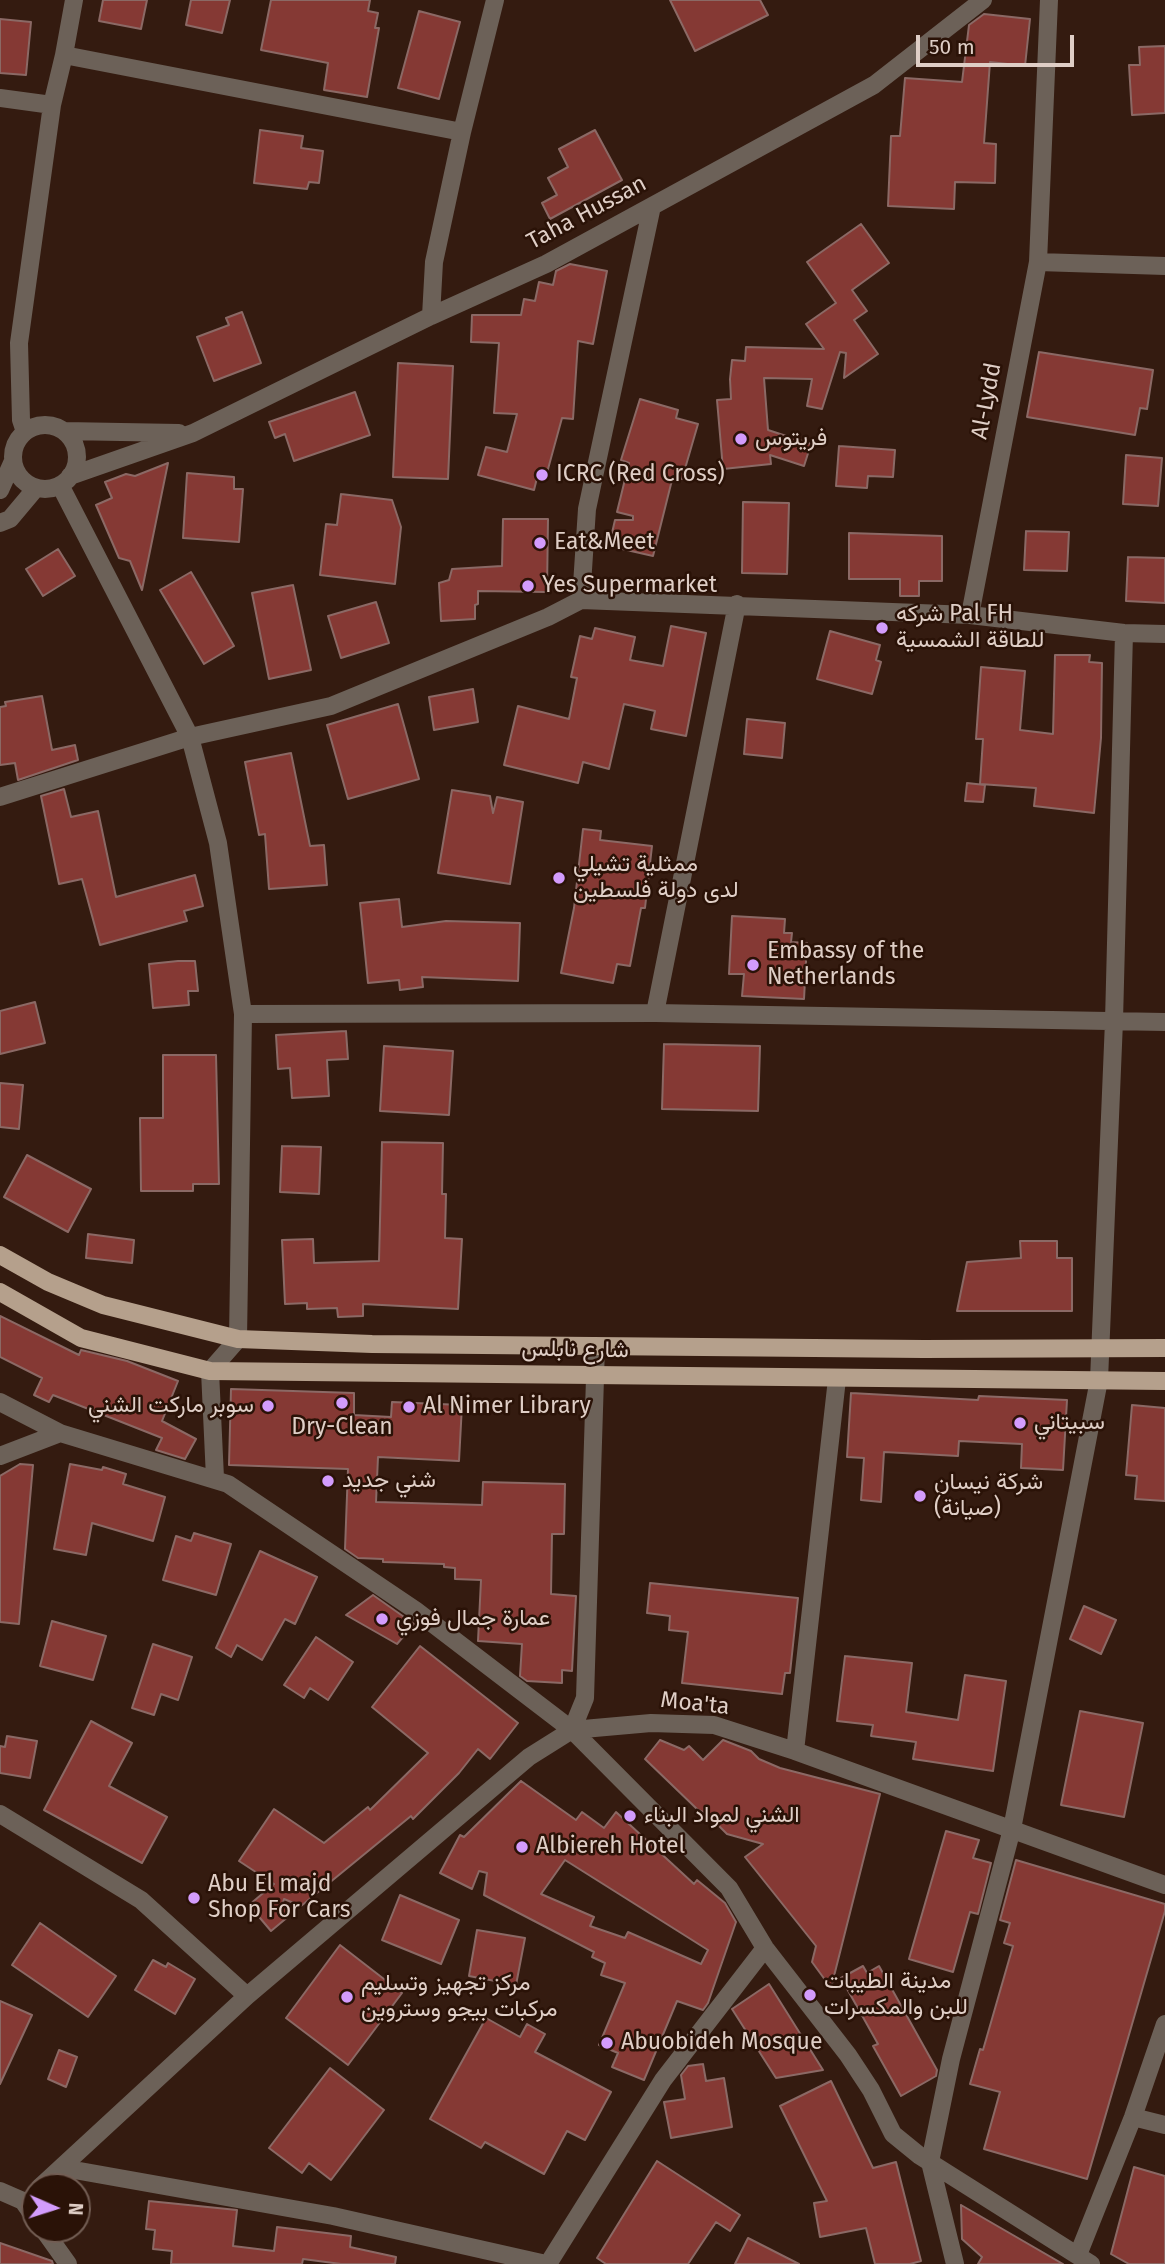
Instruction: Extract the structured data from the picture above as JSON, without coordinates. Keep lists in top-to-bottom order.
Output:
{
  "streets": {
    "main road": ["شارع نابلس"],
    "street": ["Taha Hussan", "Al-Lydd", "Moa'ta"]
  },
  "places": [
    "فريتوس",
    "ICRC (Red Cross)",
    "Eat&Meet",
    "Yes Supermarket",
    "شركه Pal FH للطاقة الشمسية",
    "ممثلية تشيلي لدى دولة فلسطين",
    "Embassy of the Netherlands",
    "Dry-Clean",
    "سوبر ماركت الشني",
    "Al Nimer Library",
    "سبيتاني",
    "شني جديد",
    "شركة نيسان (صيانة)",
    "عمارة جمال فوزي",
    "الشني لمواد البناء",
    "Albiereh Hotel",
    "Abu El majd Shop For Cars",
    "مدينة الطيبات للبن والمكسرات",
    "مركز تجهيز وتسليم مركبات بيجو وستروين",
    "Abuobideh Mosque"
  ],
  "scale_bar": "50 m",
  "north": "right"
}
